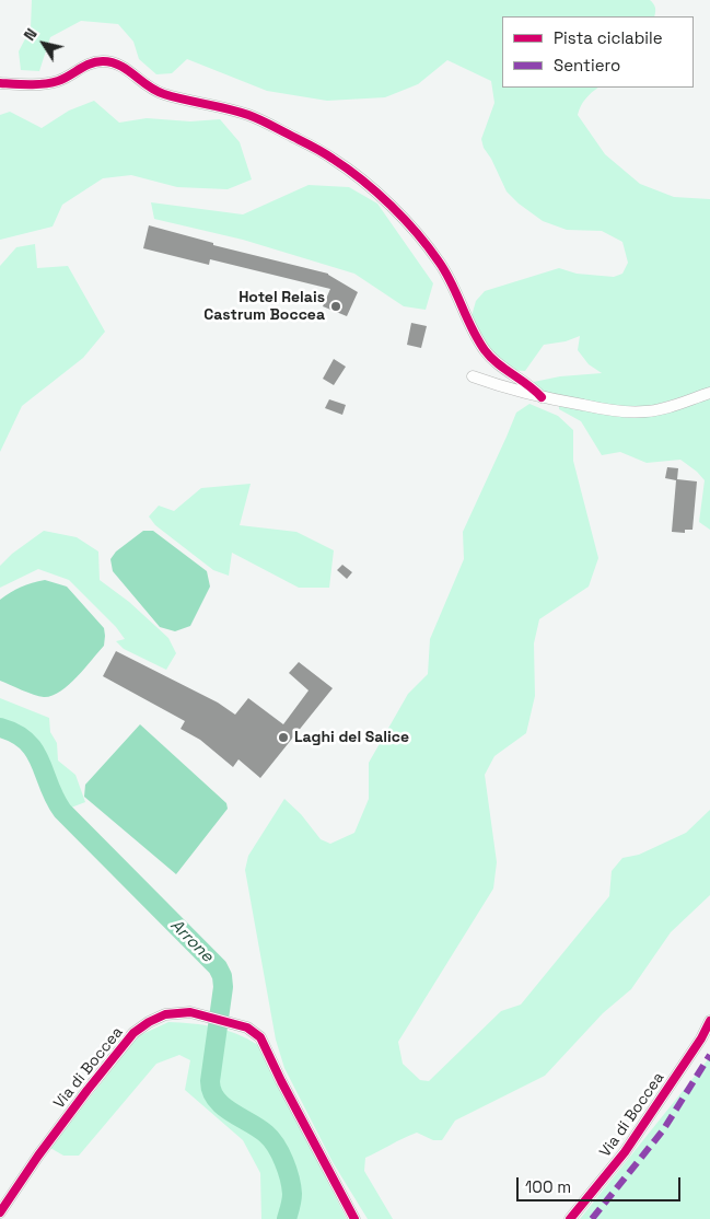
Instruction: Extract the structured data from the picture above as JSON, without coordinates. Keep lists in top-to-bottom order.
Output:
{
  "streets": {
    "street": ["Via di Boccea"]
  },
  "water": ["Arrone"],
  "places": ["Hotel Relais Castrum Boccea", "Laghi del Salice"],
  "legend": ["Pista ciclabile", "Sentiero"],
  "scale_bar": "100 m",
  "north": "top left"
}
